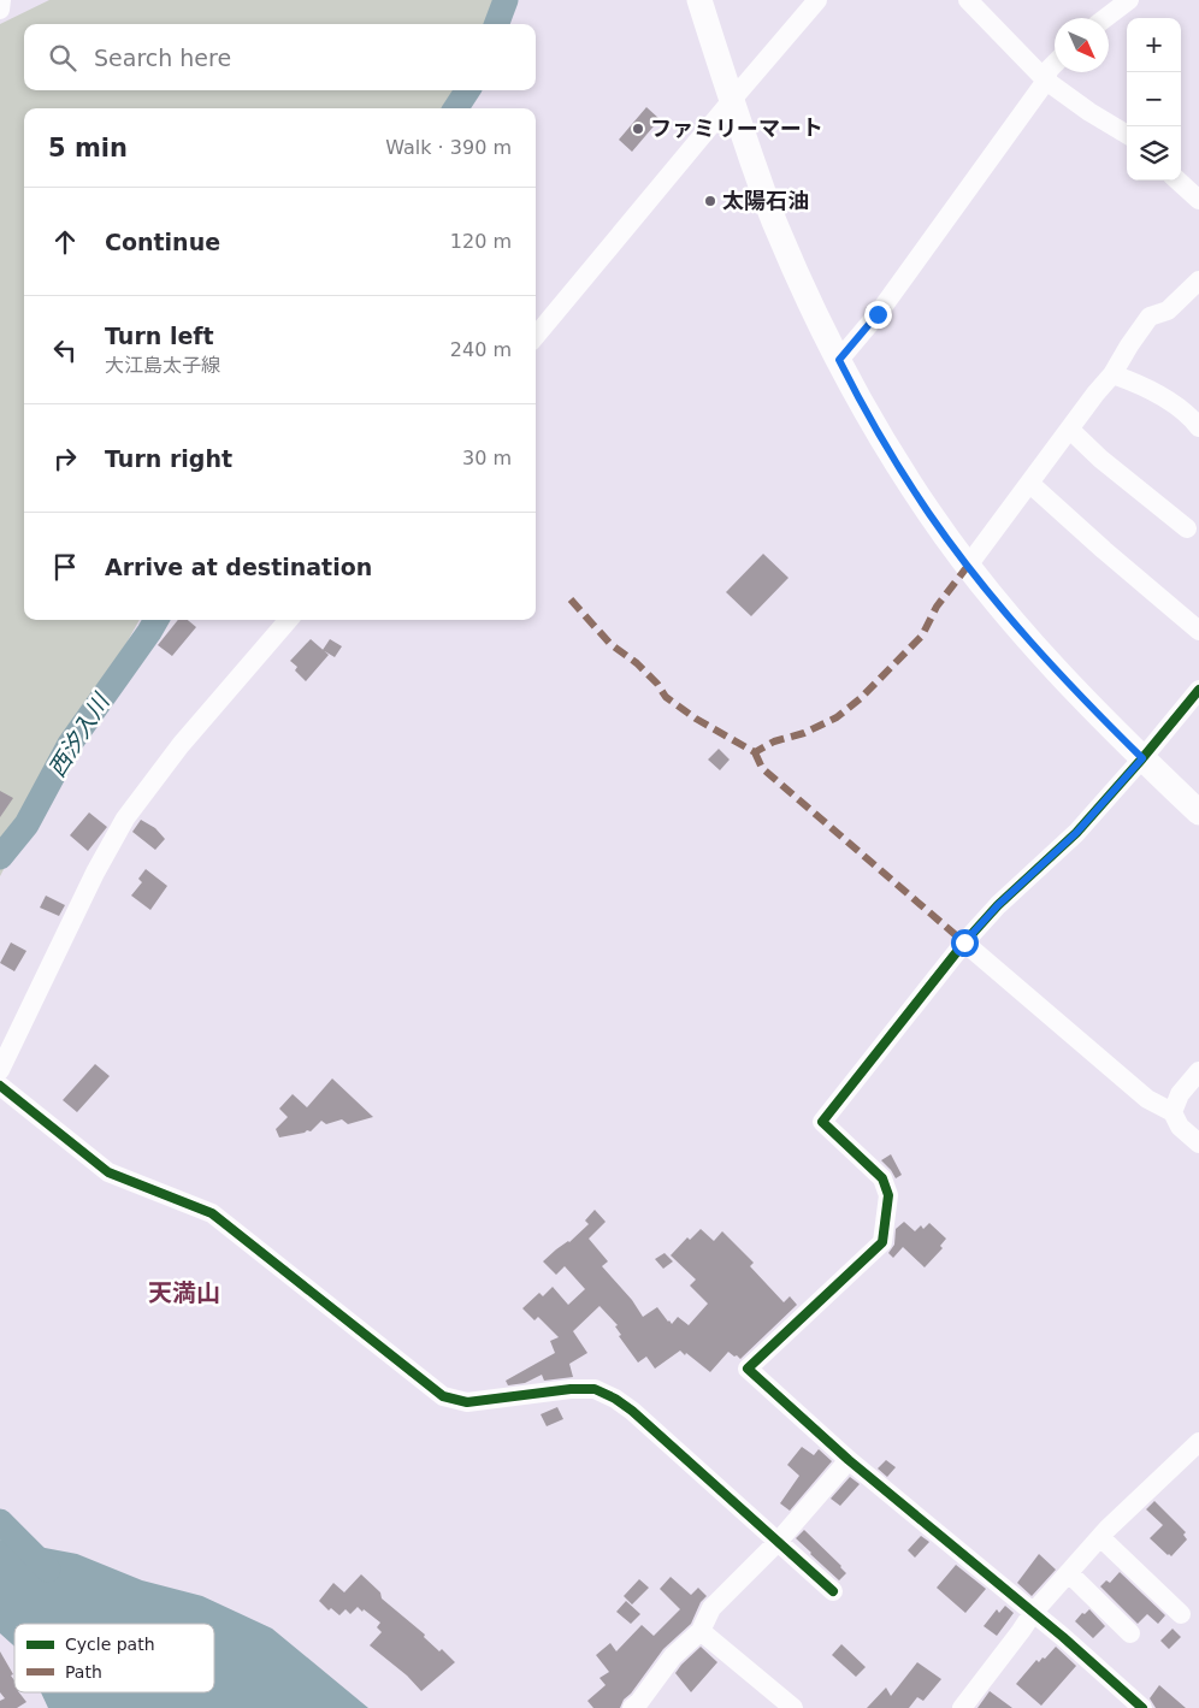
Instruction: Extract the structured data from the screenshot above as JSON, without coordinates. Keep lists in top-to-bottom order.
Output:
{
  "districts": ["天満山"],
  "water": ["西汐入川"],
  "places": ["ファミリーマート", "太陽石油"],
  "legend": ["Cycle path", "Path"],
  "north": "bottom right",
  "page": {
    "map_buttons": ["+", "−"],
    "search": "Search here",
    "heading": ["5 min", "Walk · 390 m"],
    "list": [
      ["Continue", "120 m"],
      ["Turn left", "大江島太子線", "240 m"],
      ["Turn right", "30 m"],
      "Arrive at destination"
    ]
  }
}
